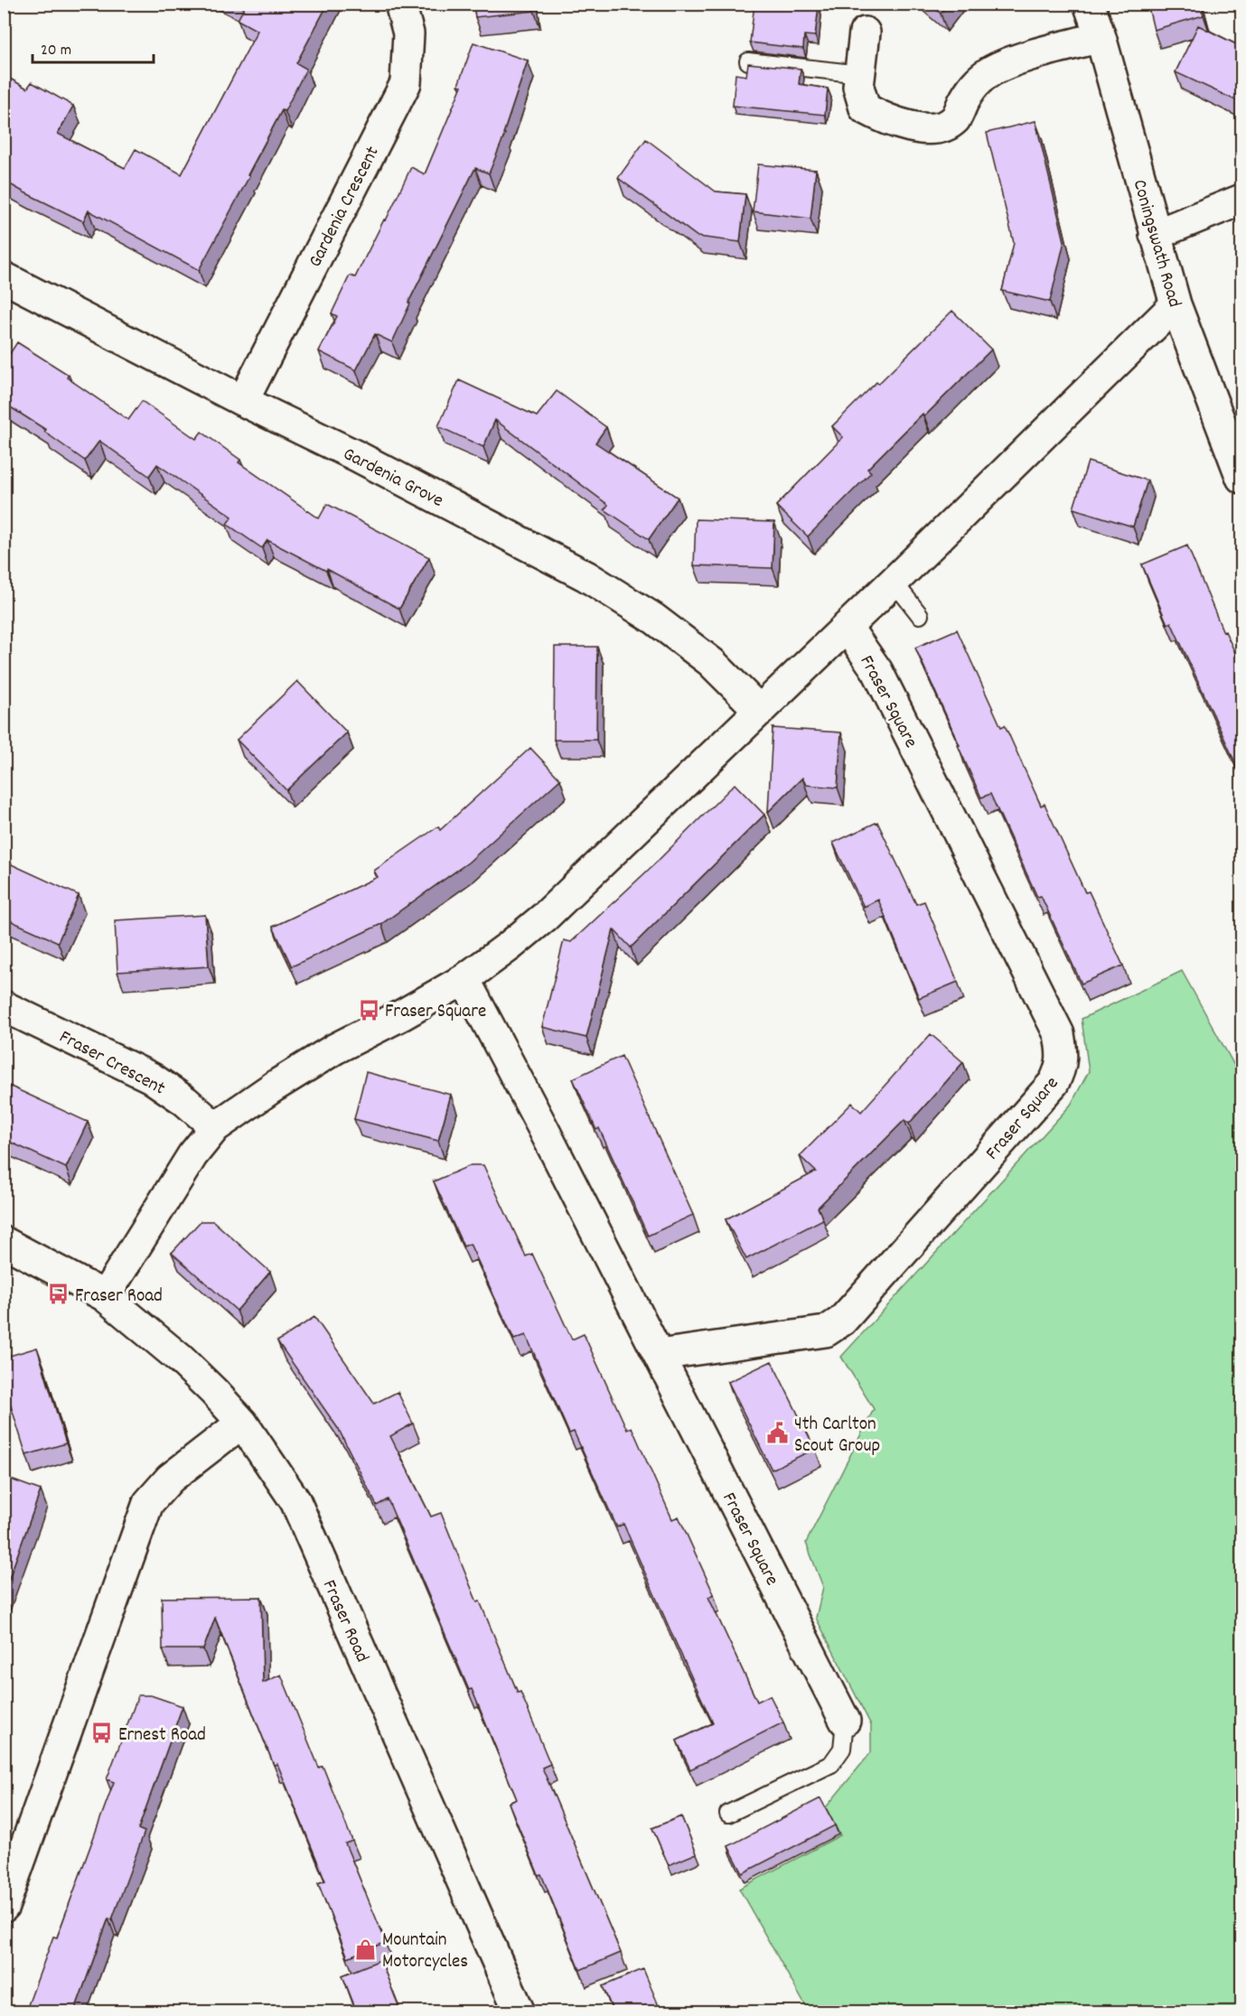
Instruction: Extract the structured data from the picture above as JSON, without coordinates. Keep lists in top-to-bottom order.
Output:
{
  "streets": {
    "street": [
      "Gardenia Crescent",
      "Coningswath Road",
      "Gardenia Grove",
      "Fraser Square",
      "Fraser Crescent",
      "Fraser Road"
    ]
  },
  "crossings": [
    ["Gardenia Crescent", "Gardenia Grove"]
  ],
  "places": {
    "bus stop": ["Fraser Square", "Fraser Road", "Ernest Road"],
    "public building": ["4th Carlton Scout Group"],
    "shop": ["Mountain Motorcycles"]
  },
  "scale_bar": "20 m"
}
